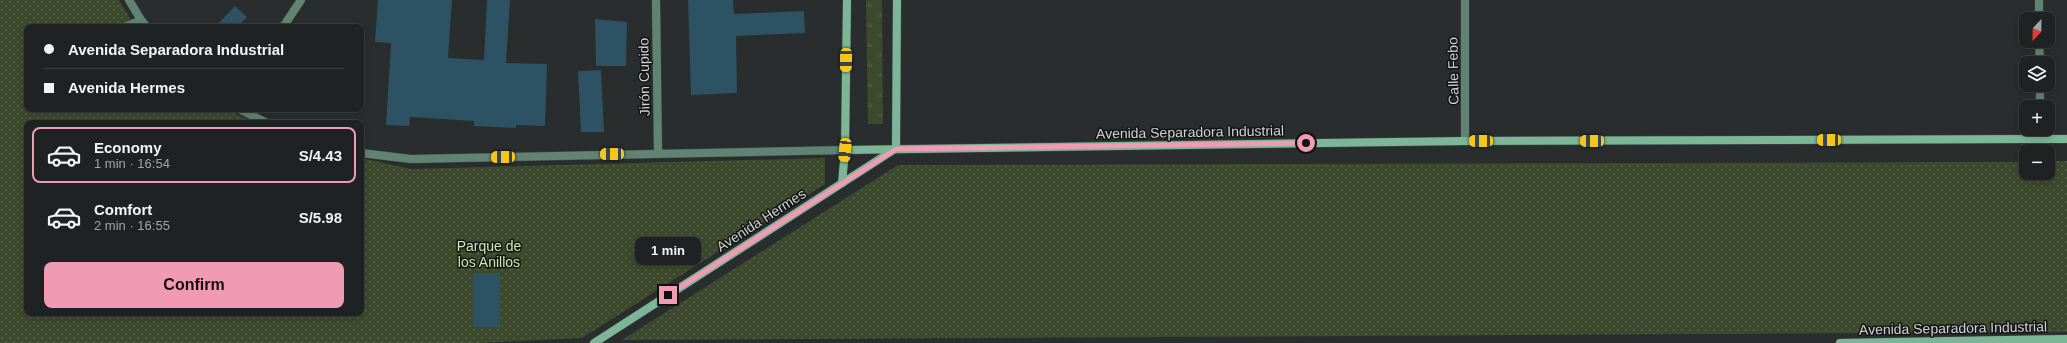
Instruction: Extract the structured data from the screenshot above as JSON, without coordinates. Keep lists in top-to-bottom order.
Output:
{
  "streets": {
    "main road": ["Avenida Separadora Industrial", "Avenida Hermes"],
    "street": ["Calle Febo", "Jirón Cupido"]
  },
  "crossings": [
    ["Calle Febo", "Avenida Separadora Industrial"],
    ["Jirón Cupido", "Avenida Separadora Industrial"],
    ["Avenida Separadora Industrial", "Avenida Hermes"]
  ],
  "parks": ["Parque de los Anillos"],
  "north": "bottom",
  "page": {
    "map_buttons": ["+", "−"],
    "banner": ["Avenida Separadora Industrial", "Avenida Hermes"],
    "list": [
      {
        "name": "Economy",
        "note": "1 min · 16:54",
        "value": "S/4.43"
      },
      {
        "name": "Comfort",
        "note": "2 min · 16:55",
        "value": "S/5.98"
      }
    ],
    "bubble": "1 min",
    "buttons": "Confirm"
  }
}
